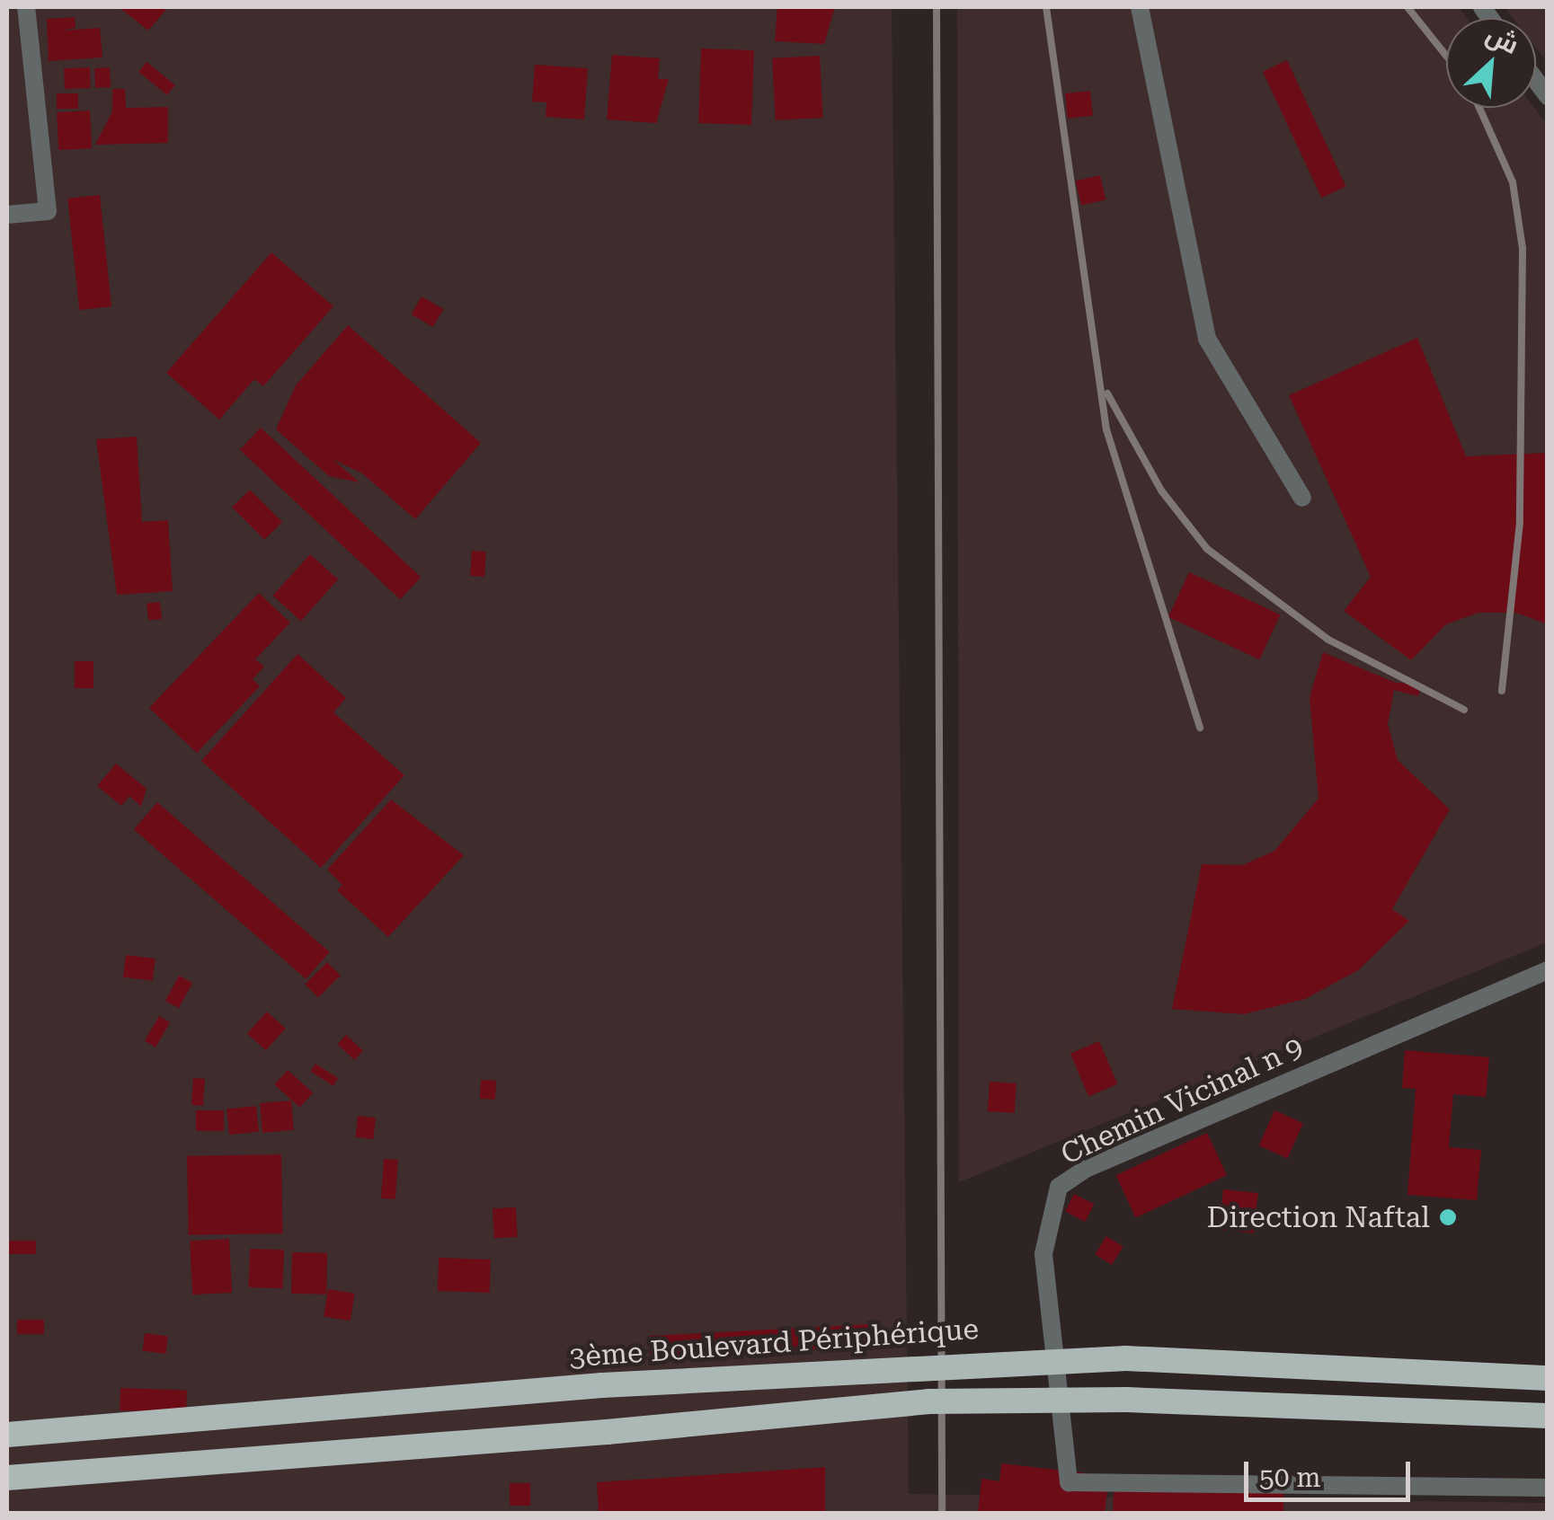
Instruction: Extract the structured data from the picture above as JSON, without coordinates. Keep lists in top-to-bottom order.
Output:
{
  "streets": {
    "highway": ["3ème Boulevard Périphérique"],
    "street": ["Chemin Vicinal n 9"]
  },
  "places": ["Direction Naftal"],
  "scale_bar": "50 m",
  "north": "top right"
}
